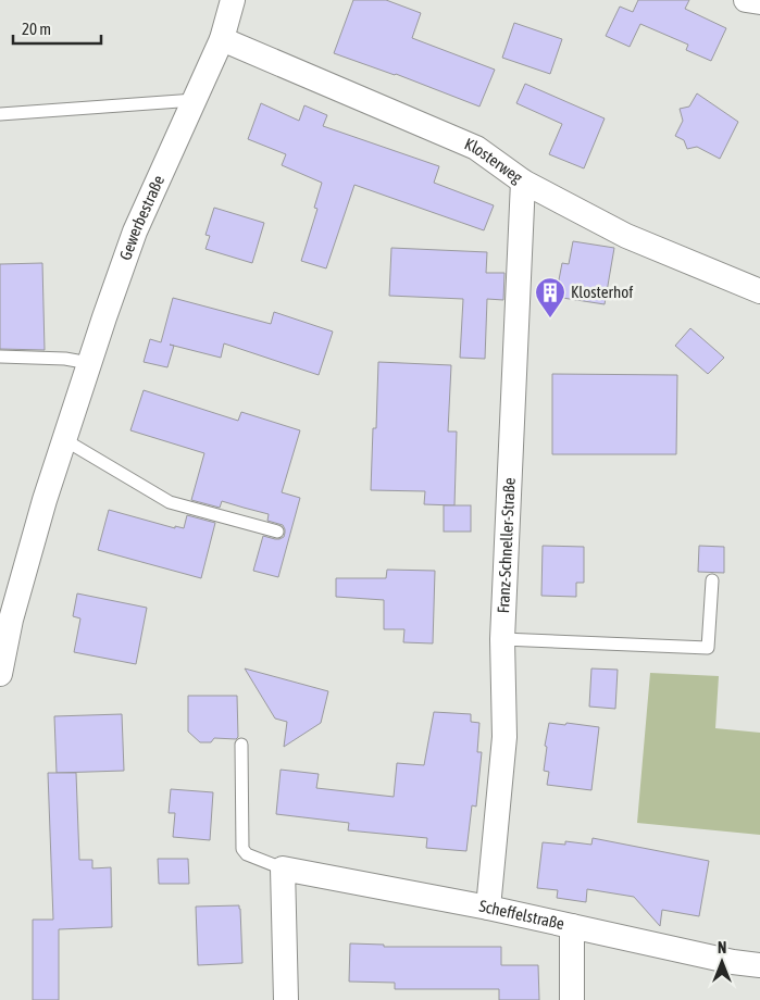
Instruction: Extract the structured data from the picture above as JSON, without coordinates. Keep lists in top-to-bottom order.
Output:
{
  "streets": {
    "street": [
      "Klosterweg",
      "Gewerbestraße",
      "Franz-Schneller-Straße",
      "Scheffelstraße"
    ]
  },
  "crossings": [
    ["Klosterweg", "Gewerbestraße"],
    ["Klosterweg", "Franz-Schneller-Straße"],
    ["Franz-Schneller-Straße", "Scheffelstraße"]
  ],
  "places": {
    "building": ["Klosterhof"]
  },
  "scale_bar": "20 m",
  "north": "top"
}
